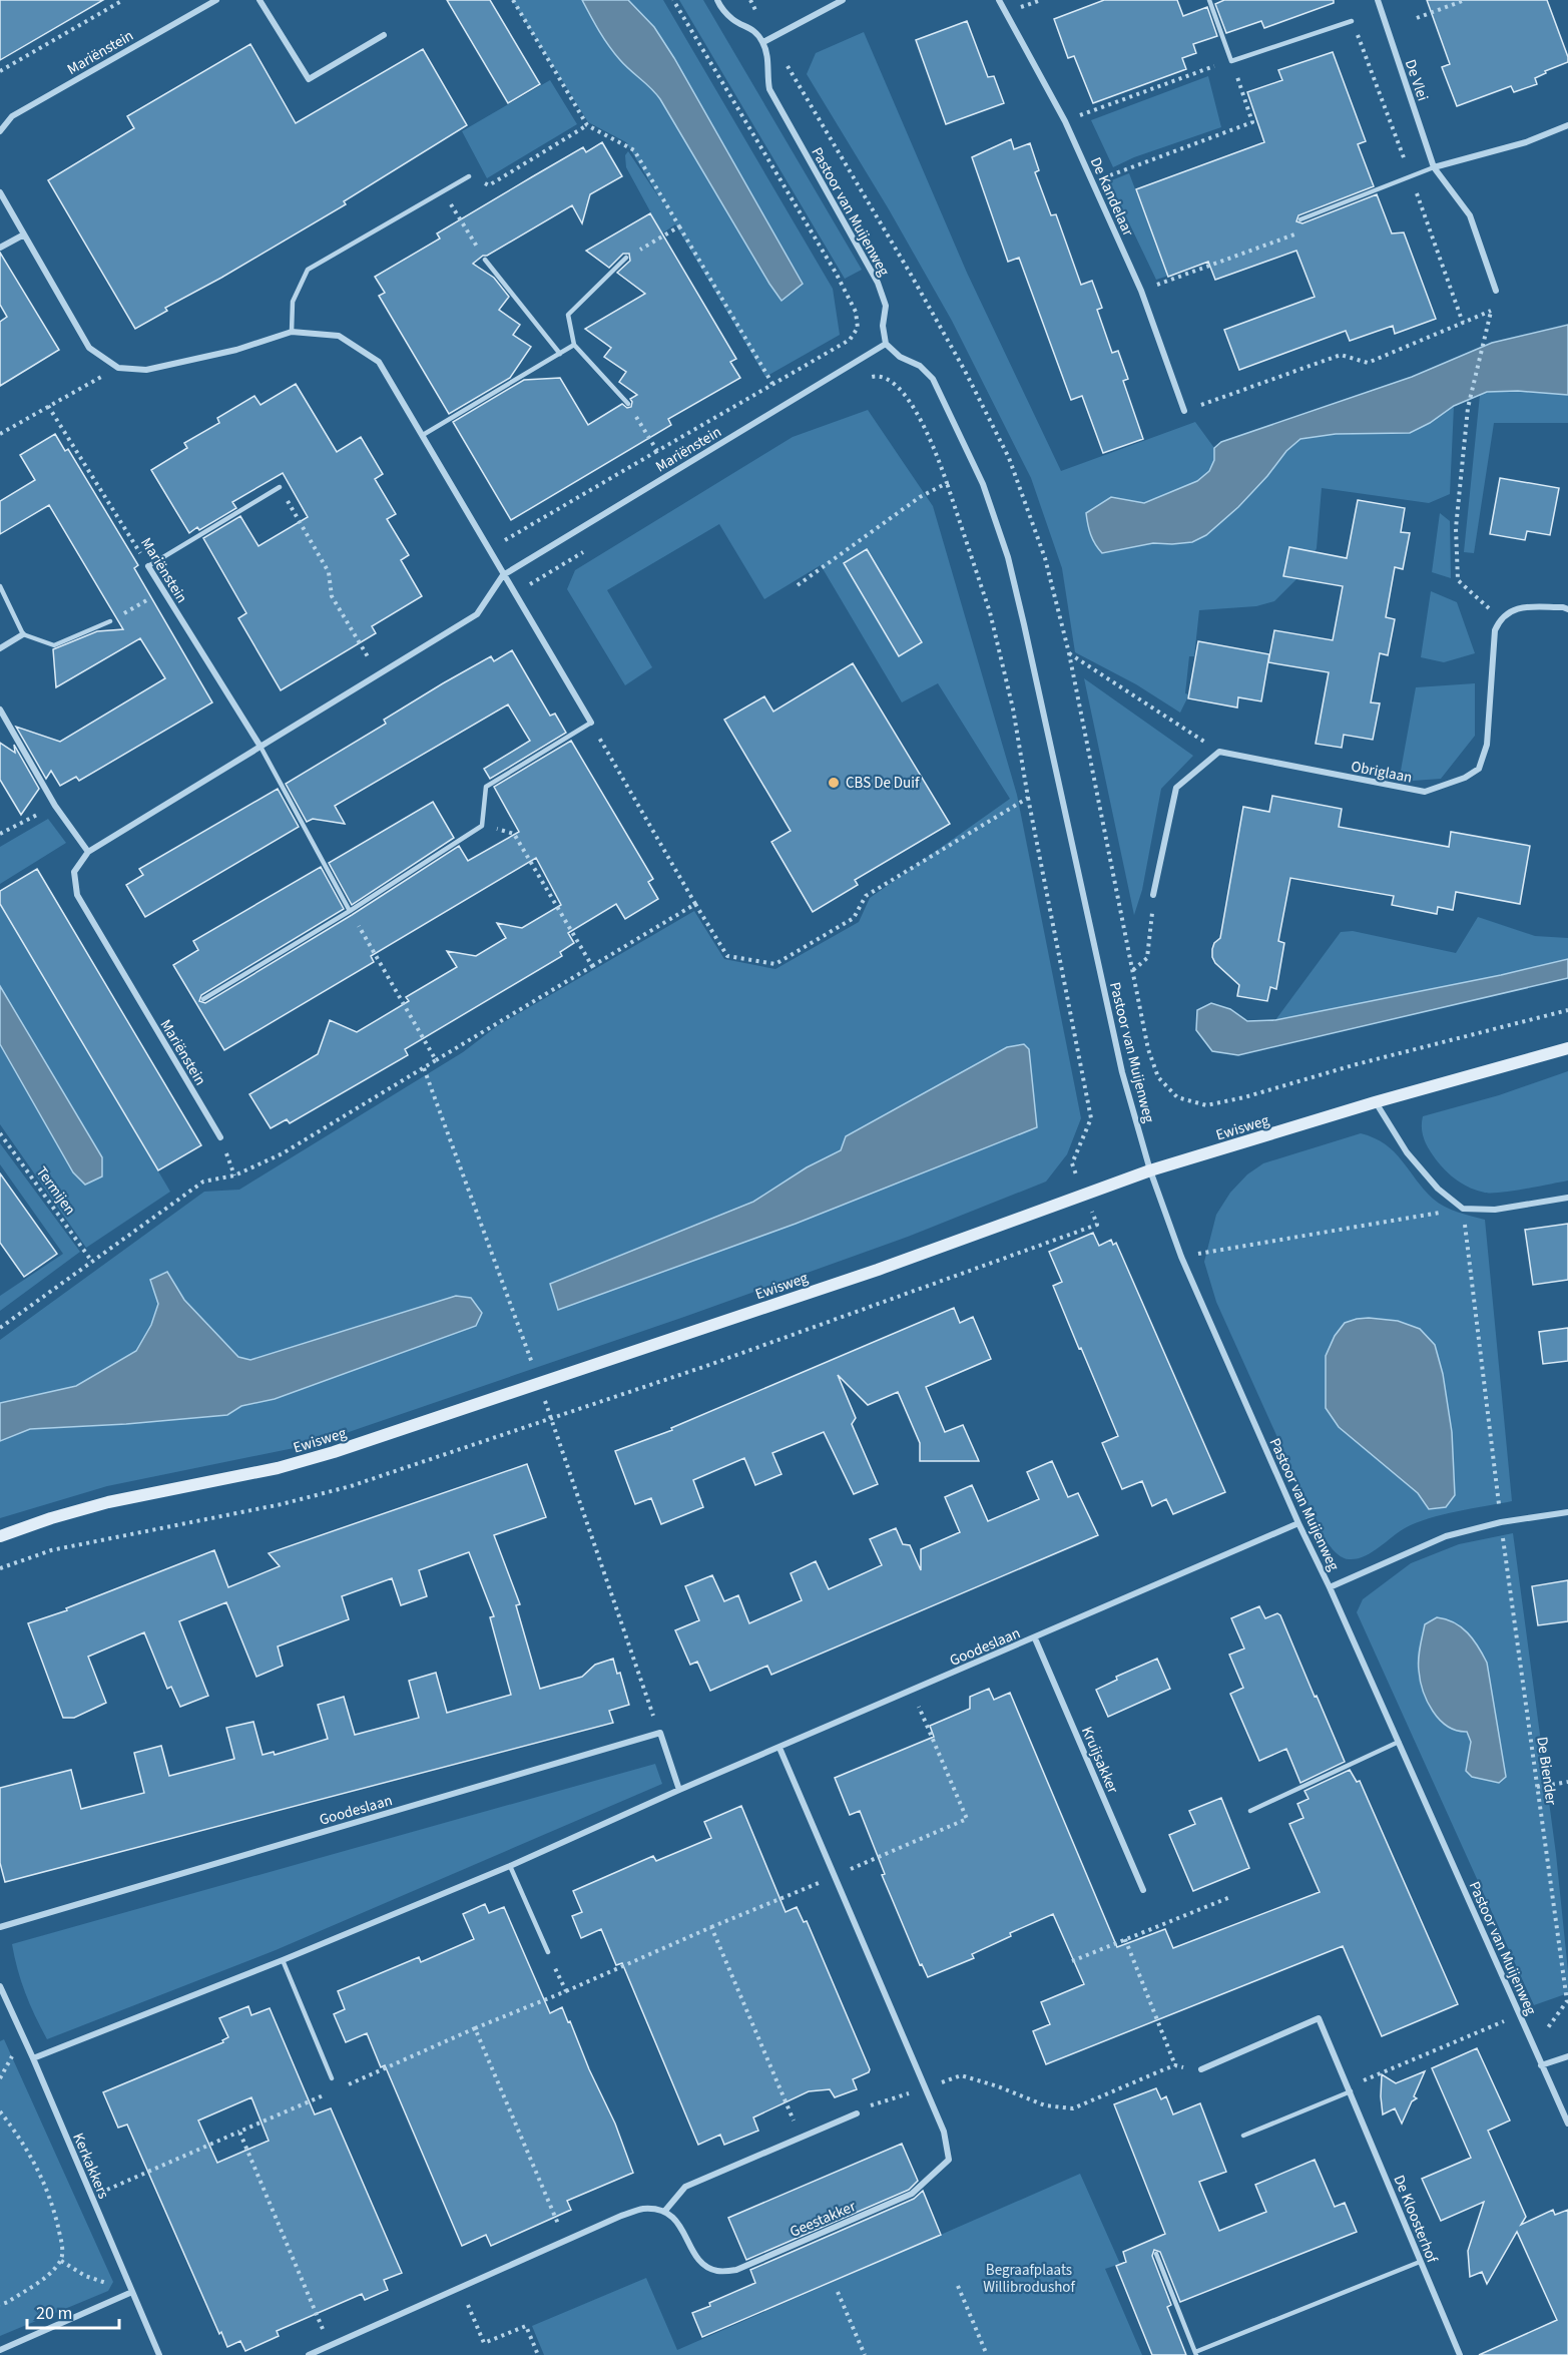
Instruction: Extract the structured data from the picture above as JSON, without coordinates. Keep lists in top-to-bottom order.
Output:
{
  "streets": {
    "street": [
      "Mariënstein",
      "De Vlei",
      "De Kandelaar",
      "Pastoor van Muijenweg",
      "Obriglaan",
      "Ewisweg",
      "Goodeslaan",
      "Kruijsakker",
      "Kerkakkers",
      "Geestakker",
      "De Kloosterhof"
    ],
    "path": ["Termijen", "De Biender"]
  },
  "crossings": [
    ["Mariënstein", "Pastoor van Muijenweg"],
    ["Pastoor van Muijenweg", "Ewisweg"],
    ["Pastoor van Muijenweg", "Goodeslaan"],
    ["Pastoor van Muijenweg", "De Biender"],
    ["Goodeslaan", "Kruijsakker"],
    ["Goodeslaan", "Kerkakkers"],
    ["Goodeslaan", "Geestakker"]
  ],
  "parks": ["Begraafplaats Willibrodushof"],
  "places": ["CBS De Duif"],
  "scale_bar": "20 m"
}
